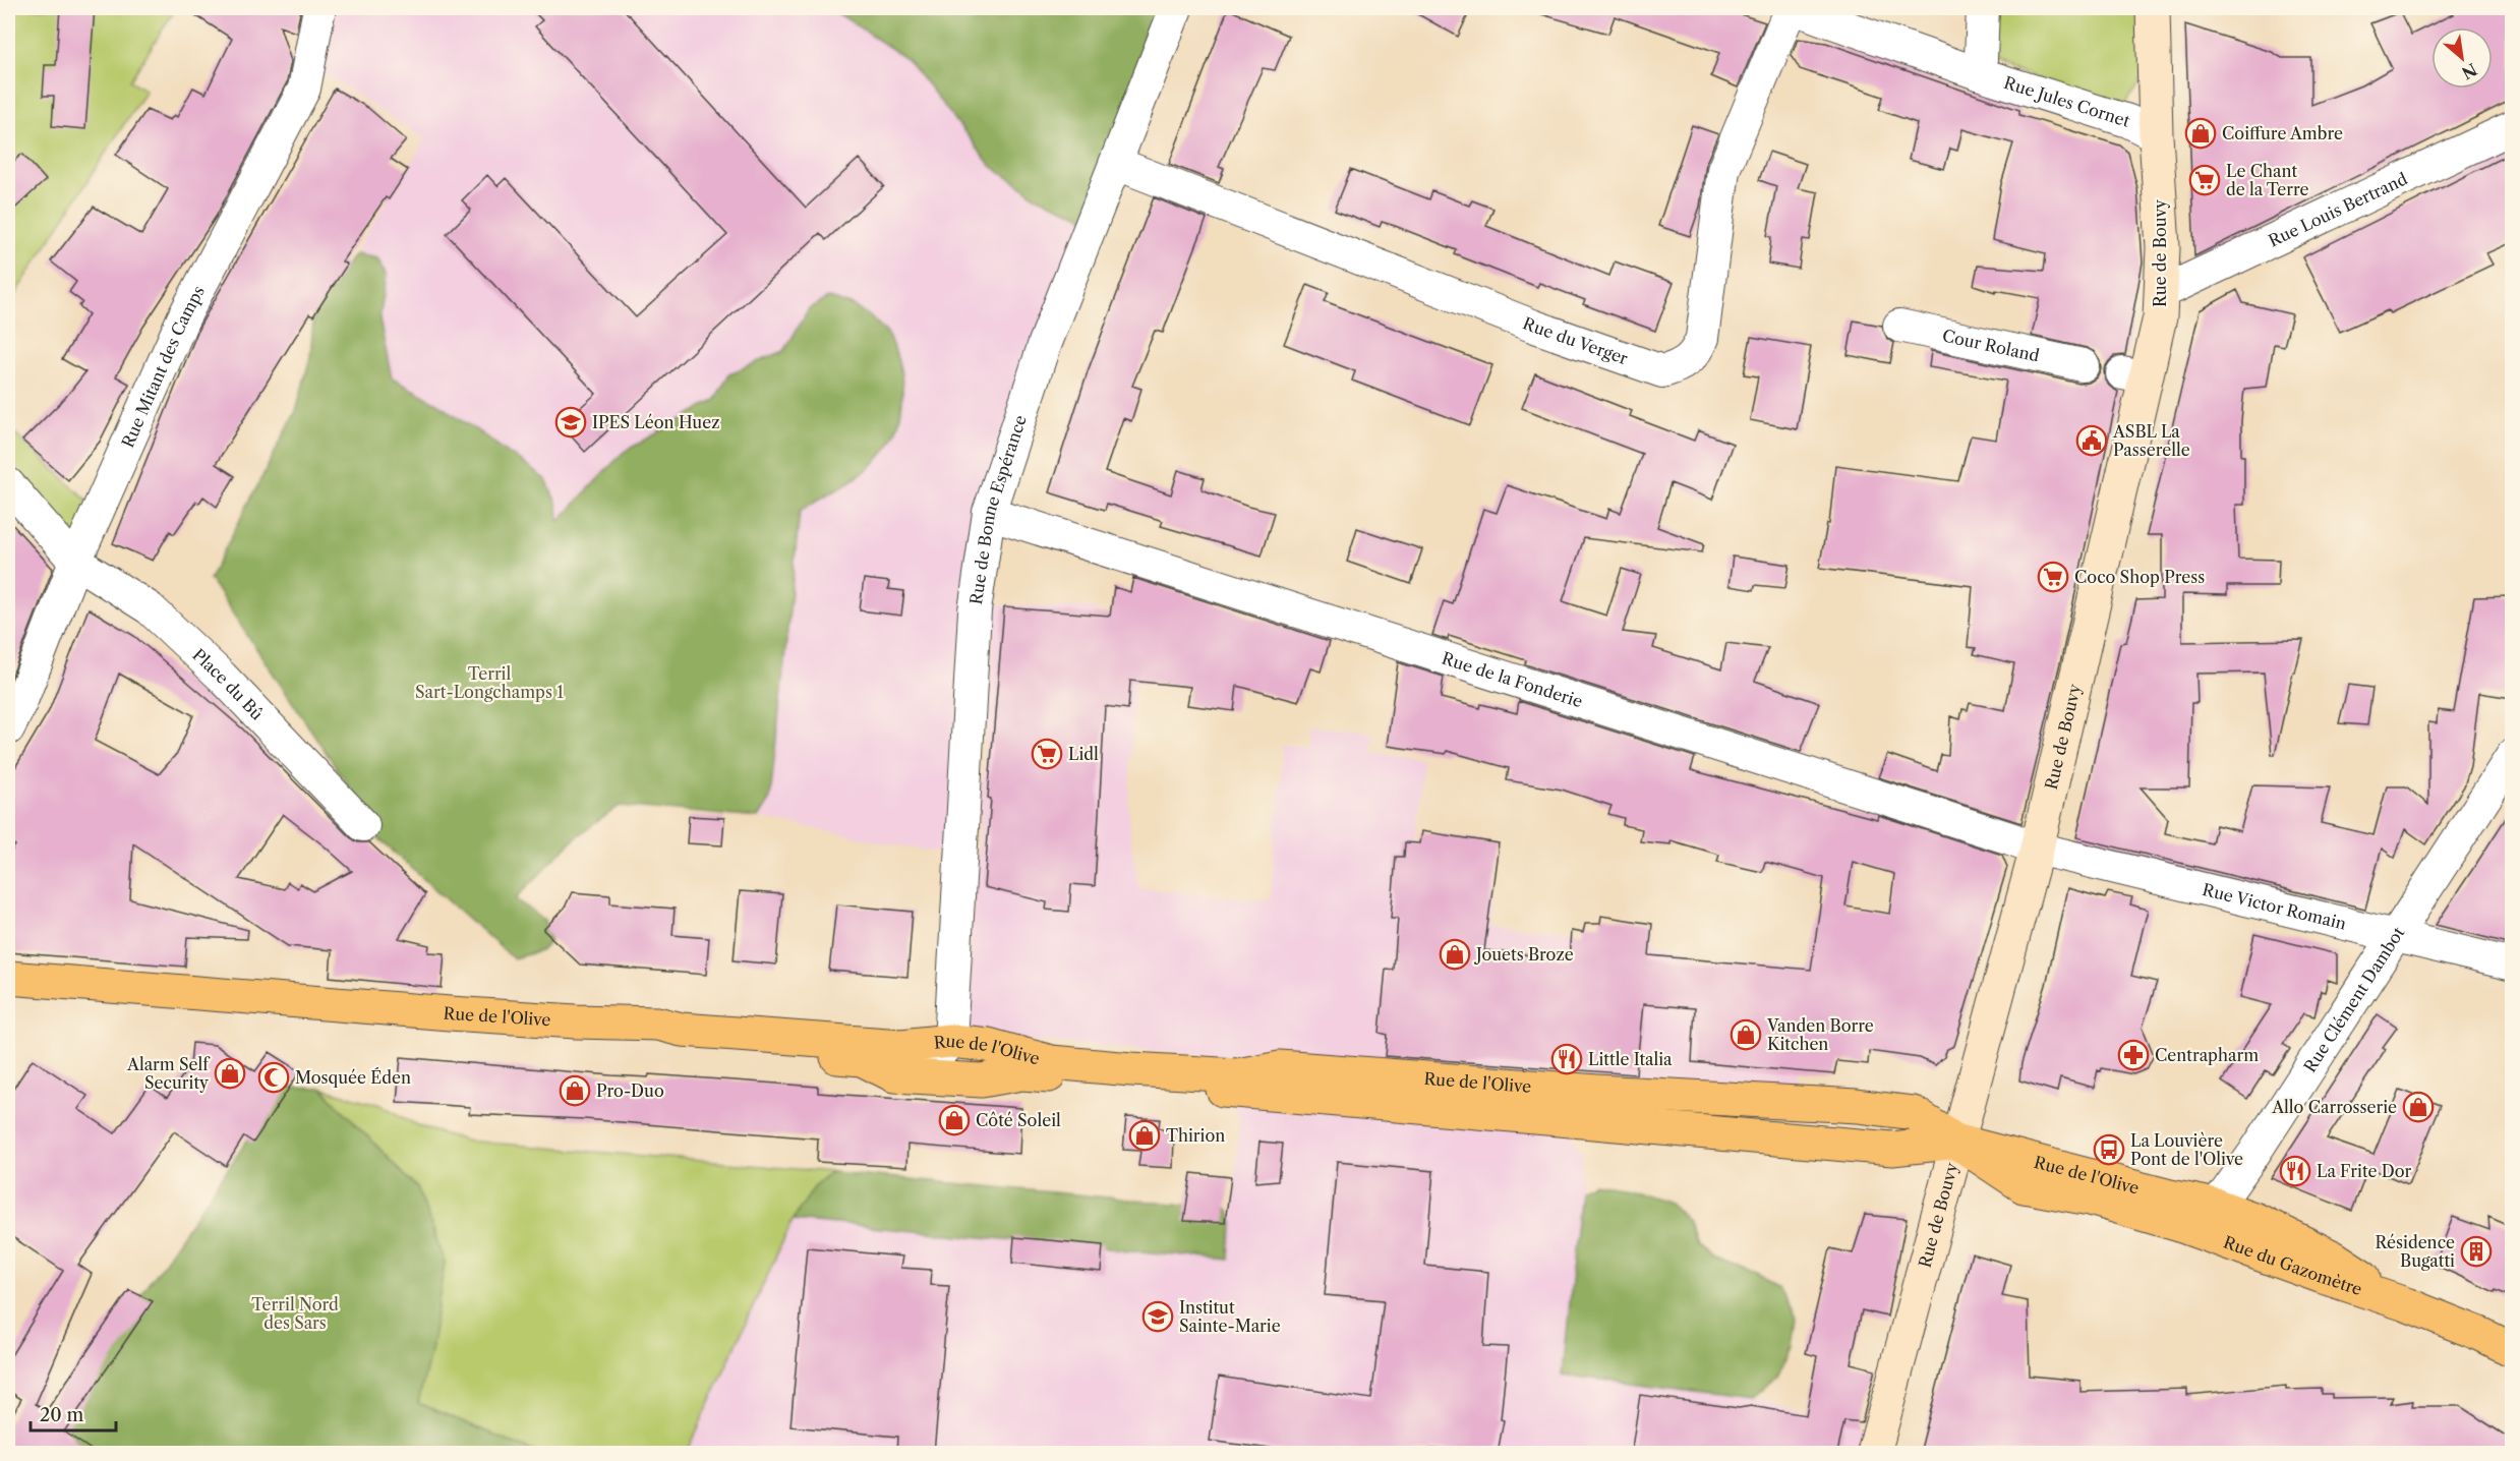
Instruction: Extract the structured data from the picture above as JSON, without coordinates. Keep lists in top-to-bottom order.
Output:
{
  "streets": {
    "main road": ["Rue de l'Olive", "Rue du Gazomètre"],
    "street": [
      "Rue Jules Cornet",
      "Rue Louis Bertrand",
      "Rue de Bouvy",
      "Rue du Verger",
      "Cour Roland",
      "Rue Mitant des Camps",
      "Rue de Bonne Espérance",
      "Rue de la Fonderie",
      "Place du Bû",
      "Rue Victor Romain",
      "Rue Clément Dambot"
    ]
  },
  "crossings": [
    ["Rue Jules Cornet", "Rue de Bouvy"],
    ["Rue Jules Cornet", "Rue du Verger"],
    ["Rue Louis Bertrand", "Rue de Bouvy"],
    ["Rue de Bouvy", "Rue de la Fonderie"],
    ["Rue de Bouvy", "Rue Victor Romain"],
    ["Rue de Bouvy", "Rue de l'Olive"],
    ["Rue du Verger", "Rue de Bonne Espérance"],
    ["Rue Mitant des Camps", "Place du Bû"],
    ["Rue de Bonne Espérance", "Rue de la Fonderie"],
    ["Rue de Bonne Espérance", "Rue de l'Olive"],
    ["Rue de la Fonderie", "Rue Victor Romain"],
    ["Rue Victor Romain", "Rue Clément Dambot"],
    ["Rue Clément Dambot", "Rue de l'Olive"],
    ["Rue Clément Dambot", "Rue du Gazomètre"],
    ["Rue de l'Olive", "Rue du Gazomètre"]
  ],
  "parks": ["Terril Sart-Longchamps 1", "Terril Nord des Sars"],
  "places": {
    "shop": [
      "Coiffure Ambre",
      "Jouets Broze",
      "Vanden Borre Kitchen",
      "Alarm Self Security",
      "Pro-Duo",
      "Allo Carrosserie",
      "Côté Soleil",
      "Thirion"
    ],
    "supermarket": ["Le Chant de la Terre", "Coco Shop Press", "Lidl"],
    "school or university": ["IPES Léon Huez", "Institut Sainte-Marie"],
    "public building": ["ASBL La Passerelle"],
    "pharmacy": ["Centrapharm"],
    "restaurant": ["Little Italia", "La Frite Dor"],
    "mosque": ["Mosquée Éden"],
    "bus stop": ["La Louvière Pont de l'Olive"],
    "building": ["Résidence Bugatti"]
  },
  "scale_bar": "20 m",
  "north": "bottom right"
}
